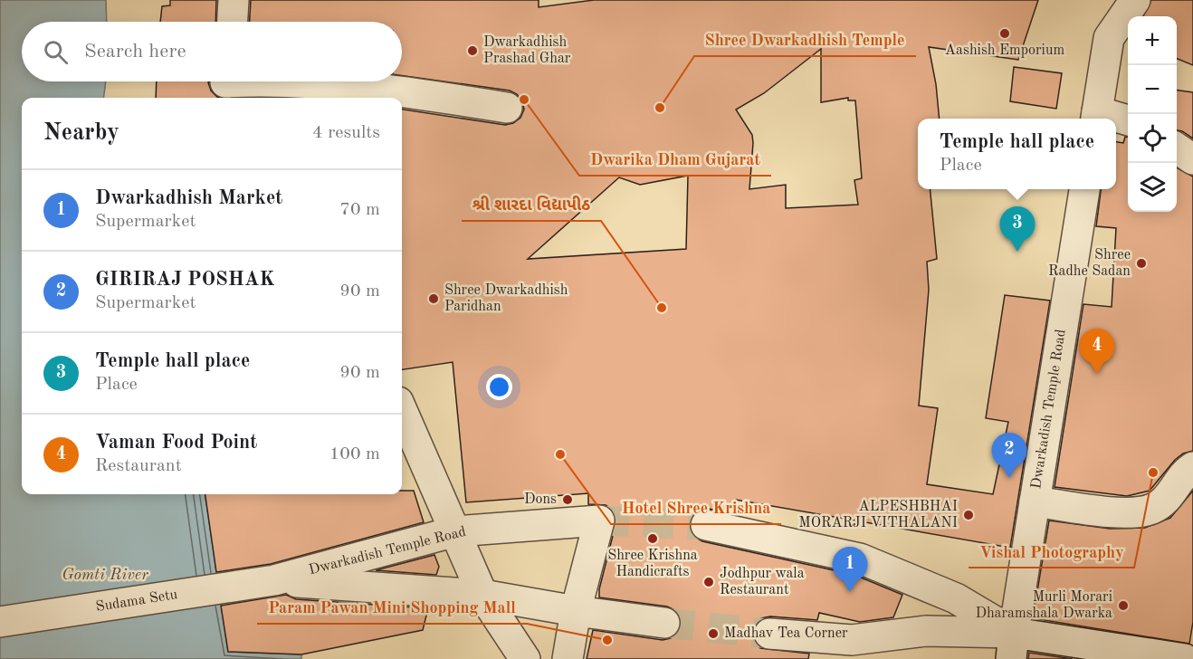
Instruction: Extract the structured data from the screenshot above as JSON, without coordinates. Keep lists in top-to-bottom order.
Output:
{
  "streets": {
    "street": ["Dwarkadish Temple Road", "Sudama Setu"]
  },
  "crossings": [
    ["Dwarkadish Temple Road", "Sudama Setu"]
  ],
  "water": ["Gomti River"],
  "places": [
    "Aashish Emporium",
    "Dwarkadhish Prashad Ghar",
    "Dwarika Dham Gujarat",
    "Shree Dwarkadhish Temple",
    "Shree Radhe Sadan",
    "Shree Dwarkadhish Paridhan",
    "શ્રી શારદા વિદ્યાપીઠ",
    "Hotel Shree Krishna",
    "Vishal Photography",
    "Dons",
    "ALPESHBHAI MORARJI VITHALANI",
    "Shree Krishna Handicrafts",
    "Jodhpur wala Restaurant",
    "Murli Morari Dharamshala Dwarka",
    "Madhav Tea Corner",
    "Param Pawan Mini Shopping Mall"
  ],
  "page": {
    "map_buttons": ["+", "−"],
    "search": "Search here",
    "heading": ["Nearby", "4 results"],
    "popup": ["Temple hall place", "Place"],
    "list": [
      {
        "mark": "1",
        "name": "Dwarkadhish Market",
        "note": "Supermarket",
        "value": "70 m"
      },
      {
        "mark": "2",
        "name": "GIRIRAJ POSHAK",
        "note": "Supermarket",
        "value": "90 m"
      },
      {
        "mark": "3",
        "name": "Temple hall place",
        "note": "Place",
        "value": "90 m"
      },
      {
        "mark": "4",
        "name": "Vaman Food Point",
        "note": "Restaurant",
        "value": "100 m"
      }
    ],
    "pins": [
      "3",
      "4",
      "2",
      "1"
    ]
  }
}
